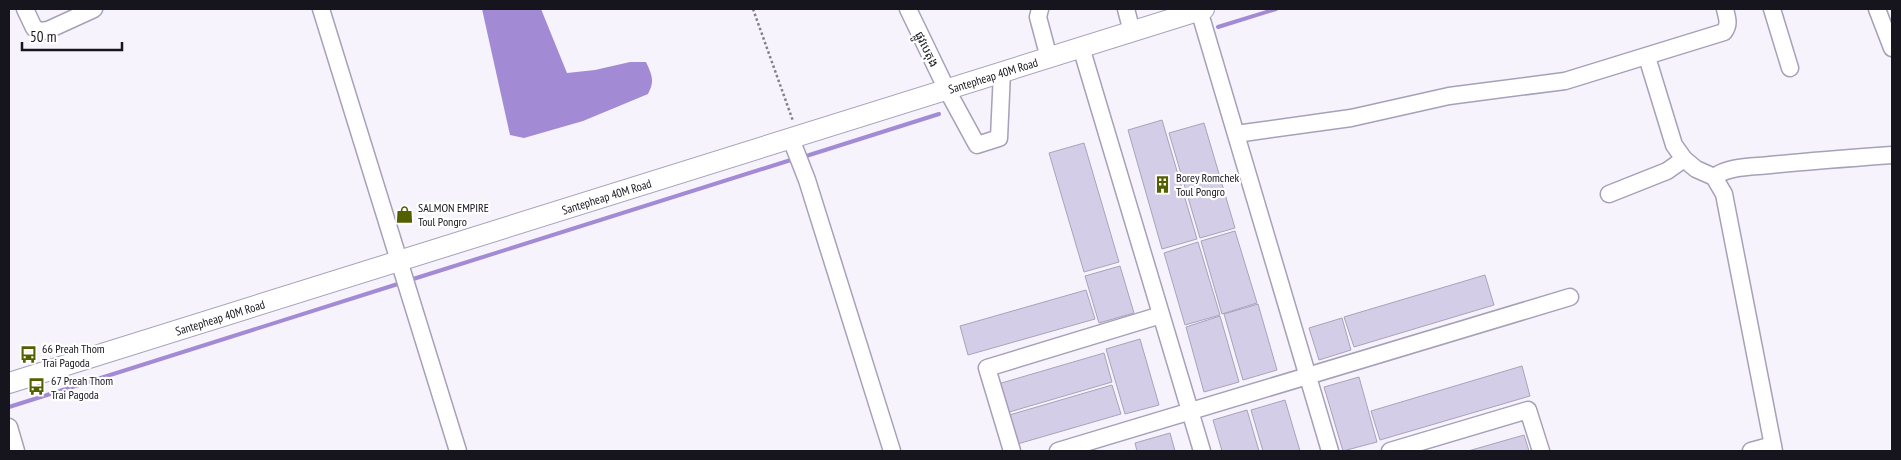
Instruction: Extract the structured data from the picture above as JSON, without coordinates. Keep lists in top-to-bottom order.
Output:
{
  "streets": {
    "main road": ["Santepheap 40M Road"],
    "street": ["ផ្លូវបេតុង"]
  },
  "crossings": [
    ["ផ្លូវបេតុង", "Santepheap 40M Road"]
  ],
  "places": {
    "building": ["Borey Romchek Toul Pongro"],
    "shop": ["SALMON EMPIRE Toul Pongro"],
    "bus stop": ["66 Preah Thom Trai Pagoda", "67 Preah Thom Trai Pagoda"]
  },
  "scale_bar": "50 m"
}
